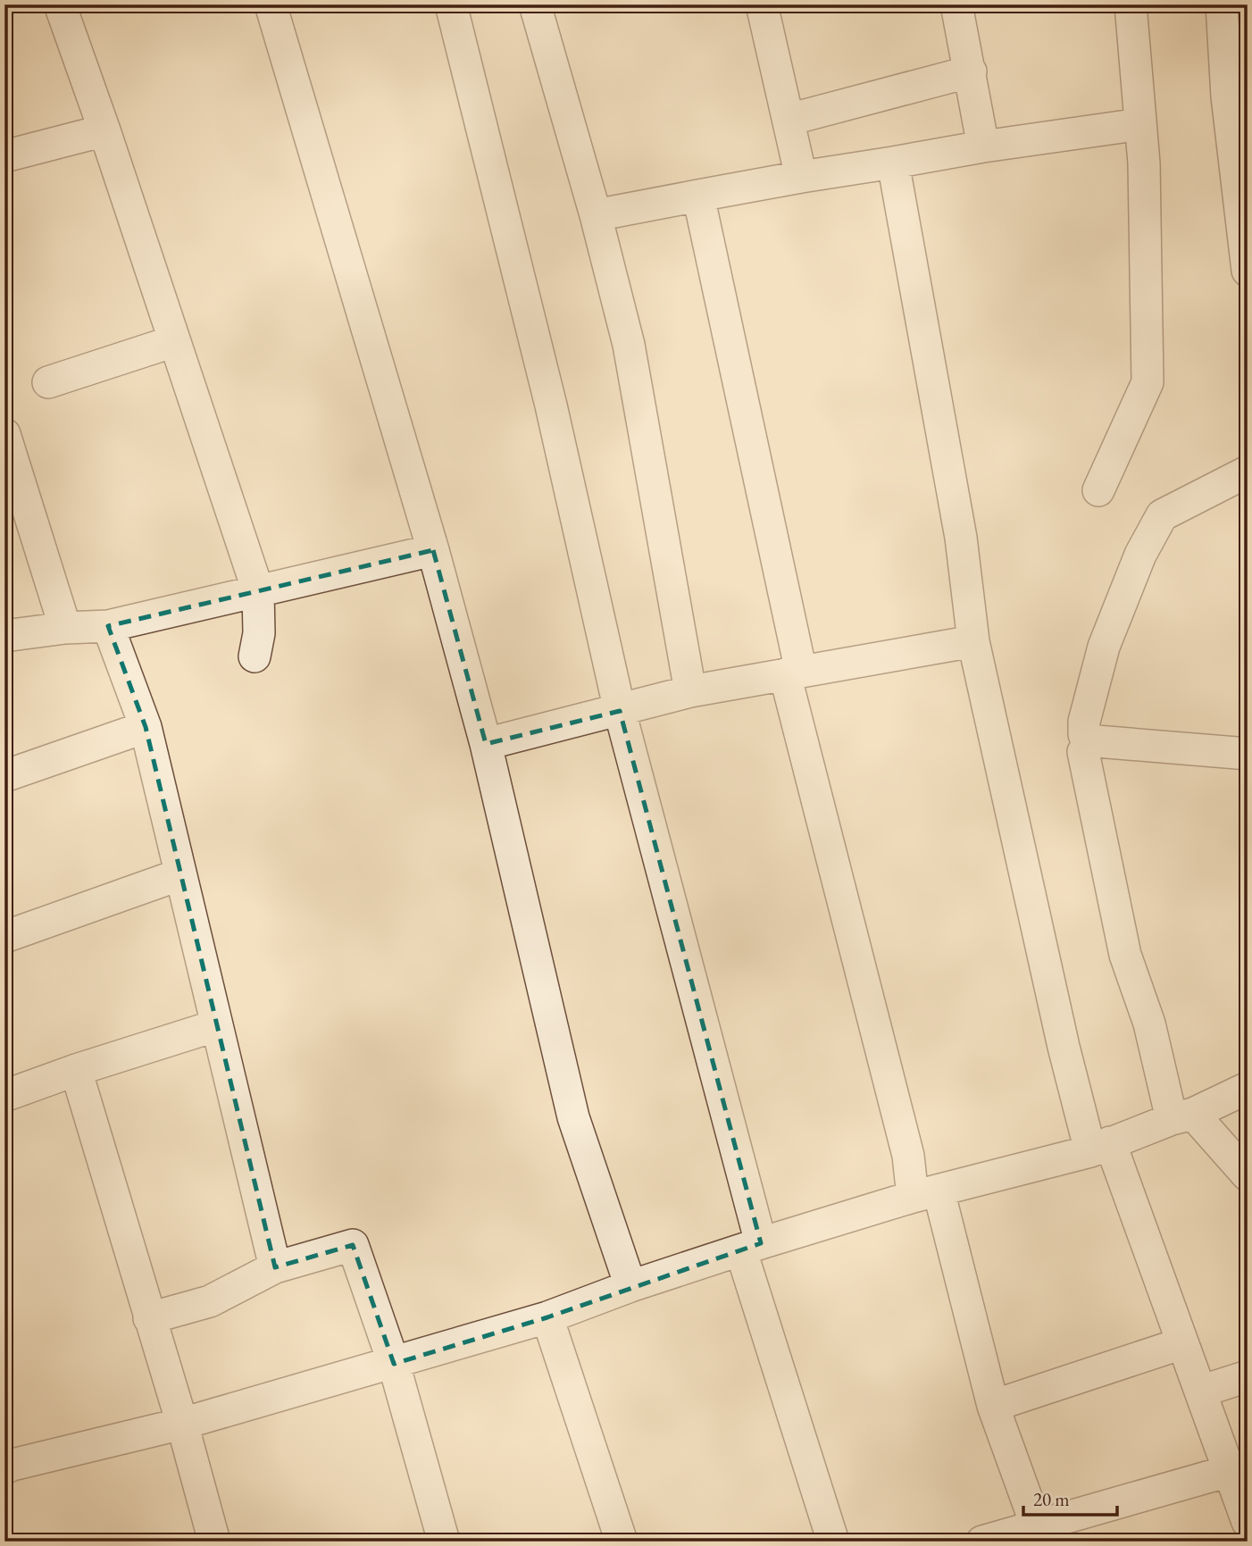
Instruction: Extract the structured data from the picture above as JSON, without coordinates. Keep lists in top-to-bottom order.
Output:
{
  "scale_bar": "20 m"
}
